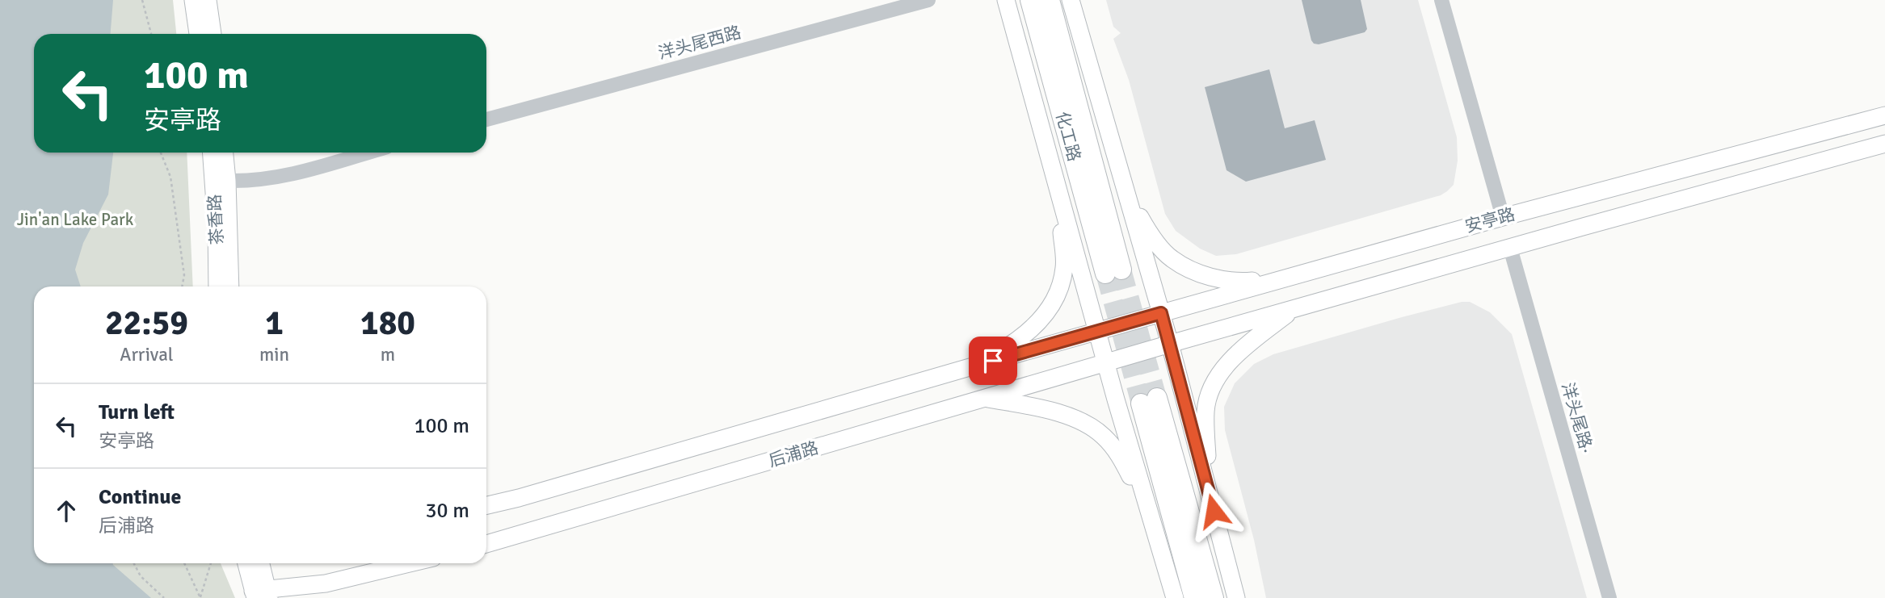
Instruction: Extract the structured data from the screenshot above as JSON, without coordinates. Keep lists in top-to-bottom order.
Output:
{
  "streets": {
    "highway": ["化工路"],
    "main road": ["茶香路", "安亭路", "后浦路"],
    "street": ["洋头尾西路", "洋头尾路·"]
  },
  "crossings": [
    ["安亭路", "洋头尾路·"],
    ["安亭路", "后浦路"]
  ],
  "parks": ["Jin'an Lake Park"],
  "page": {
    "turn": ["100 m", "安亭路"],
    "eta": [
      "22:59",
      "Arrival",
      "1",
      "min",
      "180",
      "m"
    ],
    "list": [
      {
        "name": "Turn left",
        "note": "安亭路",
        "value": "100 m"
      },
      {
        "name": "Continue",
        "note": "后浦路",
        "value": "30 m"
      }
    ]
  }
}
